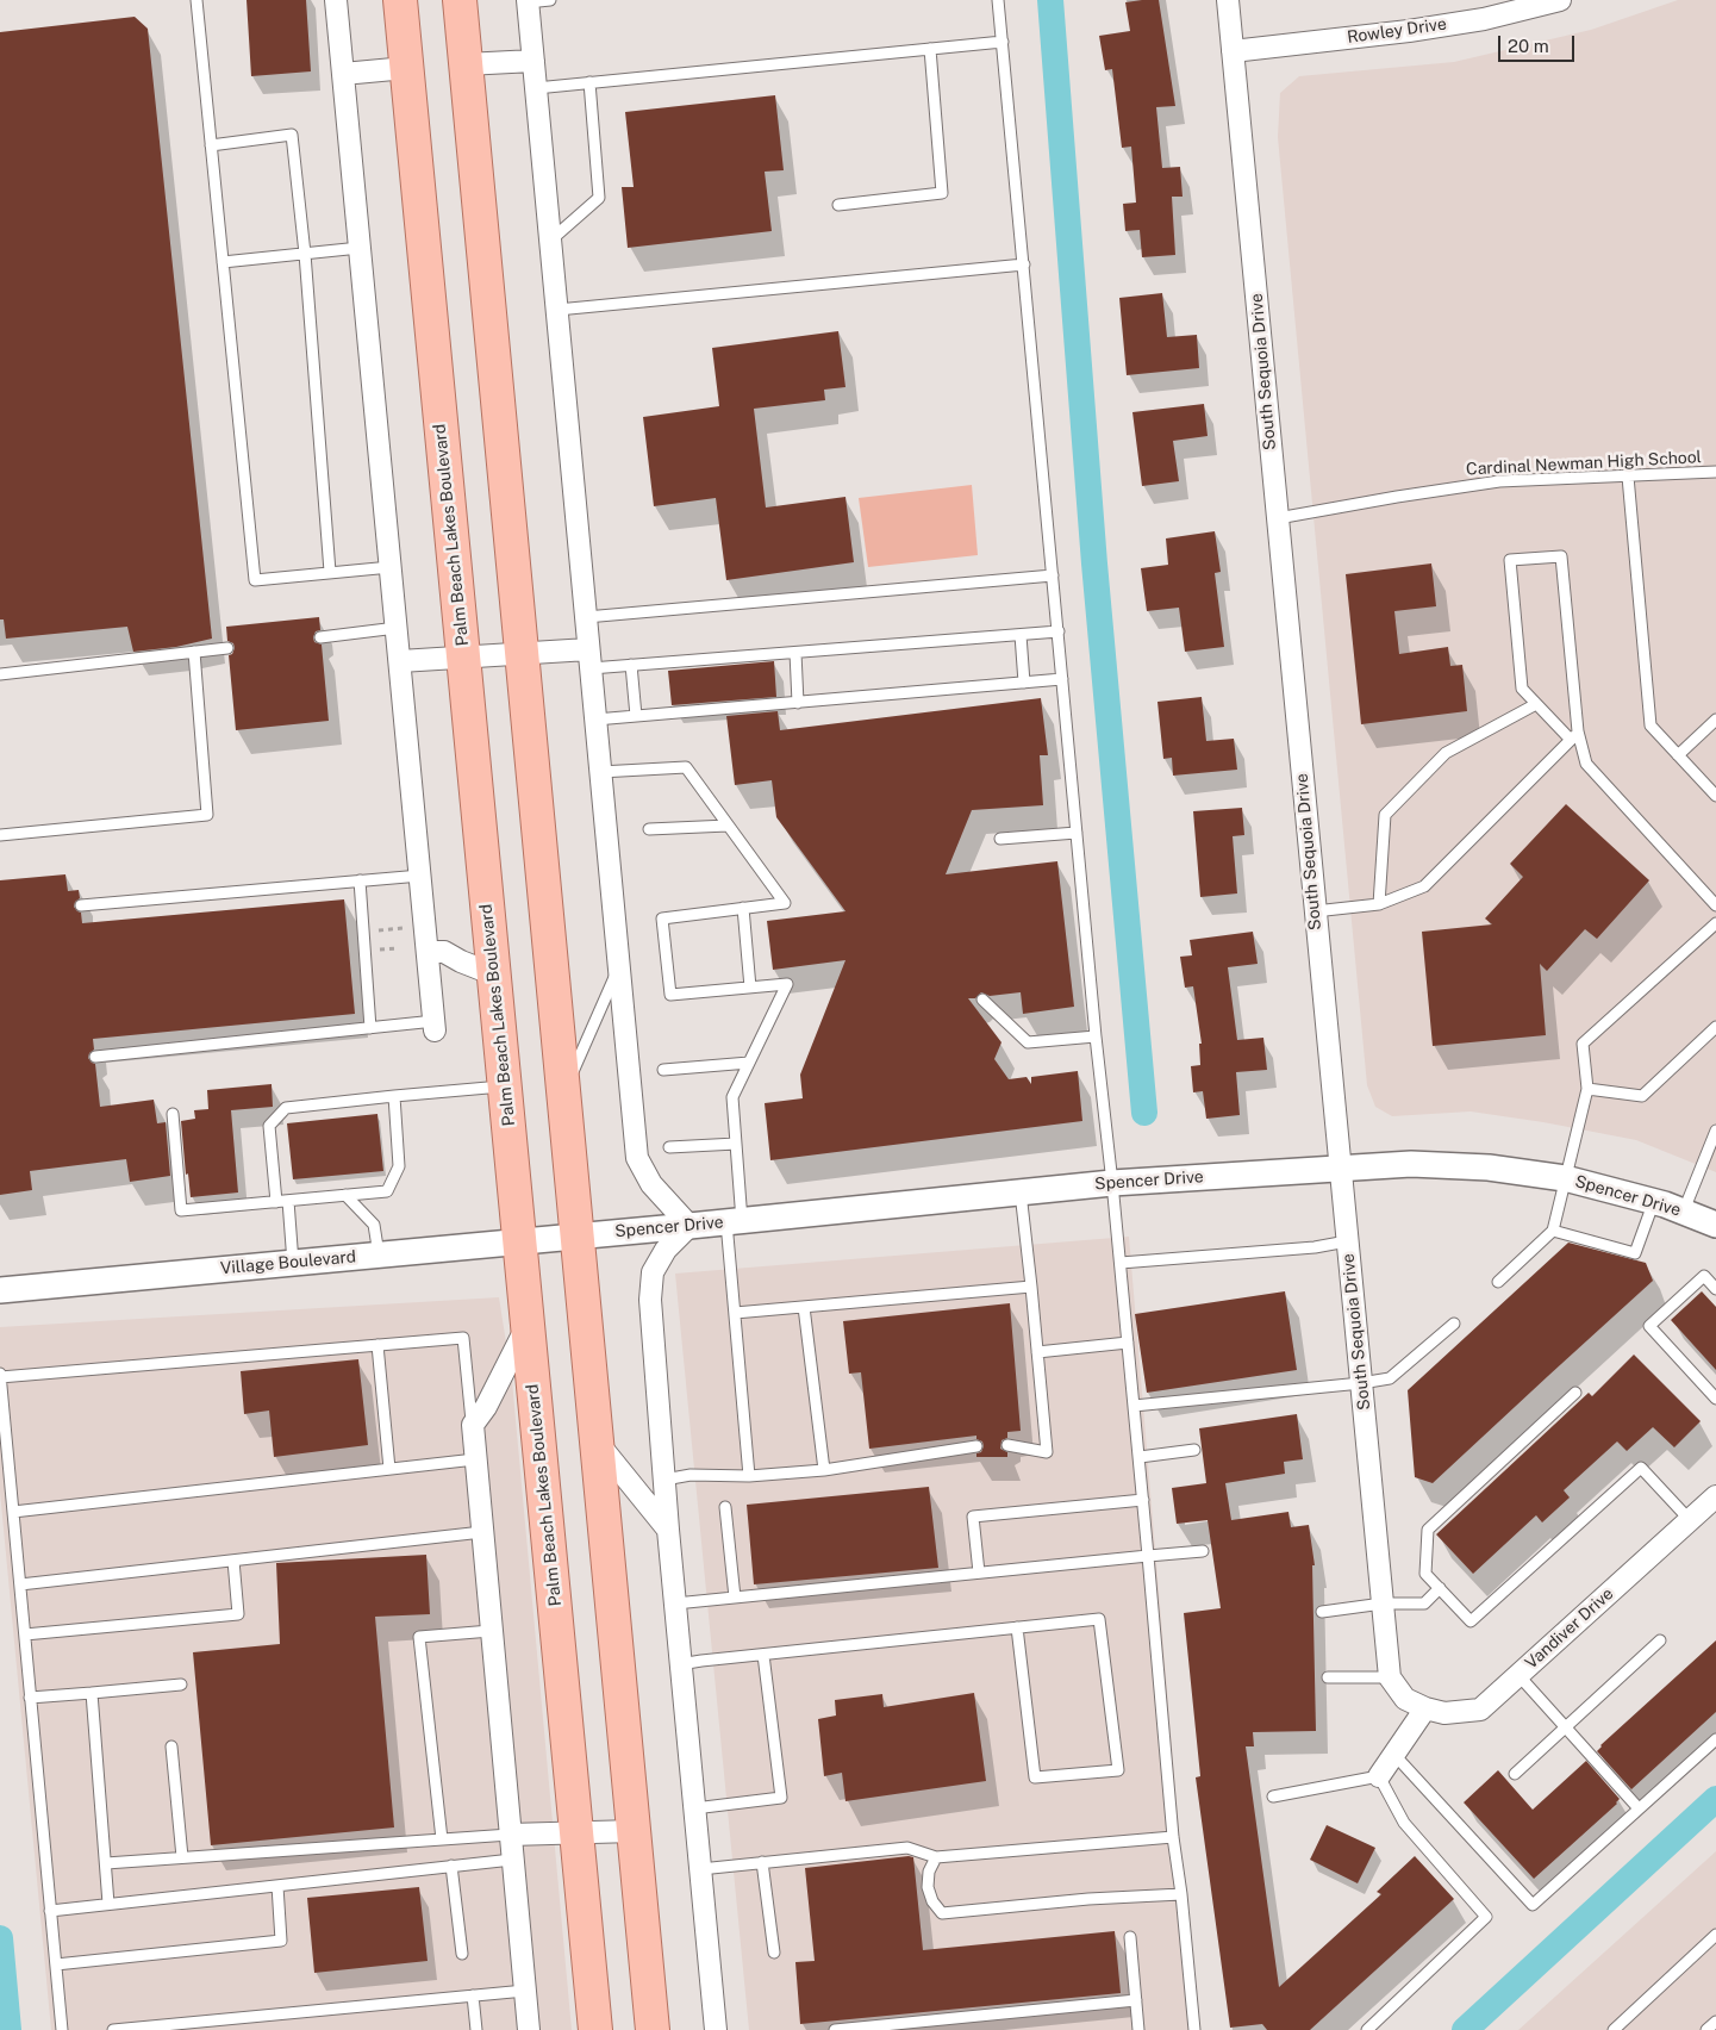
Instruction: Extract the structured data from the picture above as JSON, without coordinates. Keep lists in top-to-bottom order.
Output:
{
  "streets": {
    "main road": ["Palm Beach Lakes Boulevard"],
    "street": [
      "Rowley Drive",
      "South Sequoia Drive",
      "Spencer Drive",
      "Village Boulevard",
      "Vandiver Drive"
    ],
    "lane": ["Cardinal Newman High School"]
  },
  "crossings": [
    ["Rowley Drive", "South Sequoia Drive"],
    ["South Sequoia Drive", "Cardinal Newman High School"],
    ["South Sequoia Drive", "Spencer Drive"],
    ["South Sequoia Drive", "Vandiver Drive"],
    ["Palm Beach Lakes Boulevard", "Village Boulevard"],
    ["Spencer Drive", "Village Boulevard"]
  ],
  "scale_bar": "20 m"
}
